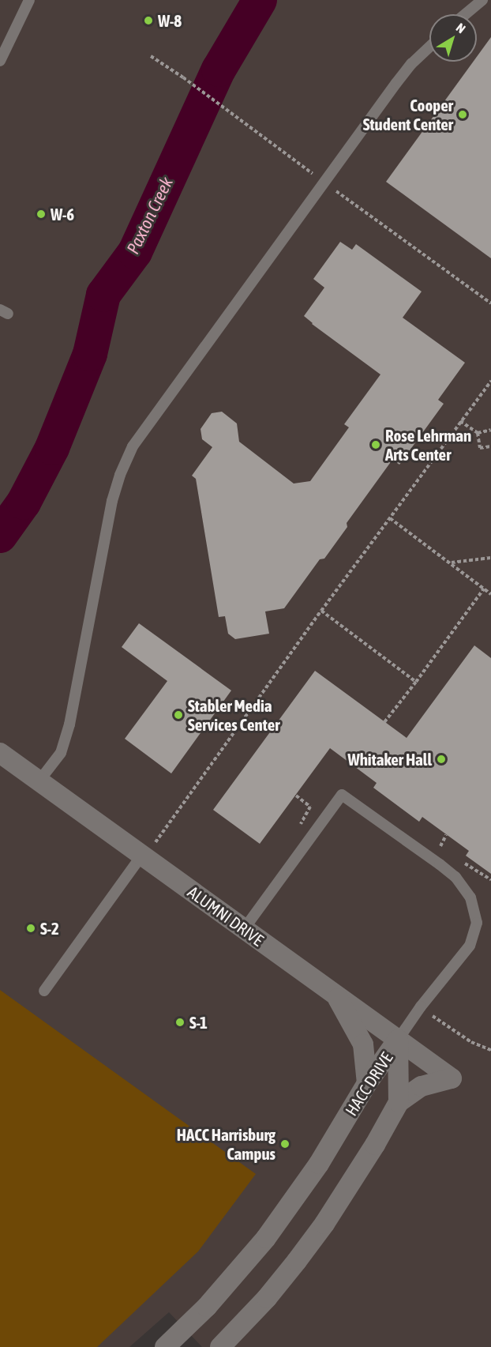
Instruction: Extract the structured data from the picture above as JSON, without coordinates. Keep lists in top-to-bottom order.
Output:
{
  "streets": {
    "street": ["ALUMNI DRIVE", "HACC DRIVE"]
  },
  "crossings": [
    ["ALUMNI DRIVE", "HACC DRIVE"]
  ],
  "water": ["Paxton Creek"],
  "places": [
    "W-8",
    "Cooper Student Center",
    "W-6",
    "Rose Lehrman Arts Center",
    "Stabler Media Services Center",
    "Whitaker Hall",
    "S-2",
    "S-1",
    "HACC Harrisburg Campus"
  ],
  "north": "top right"
}
